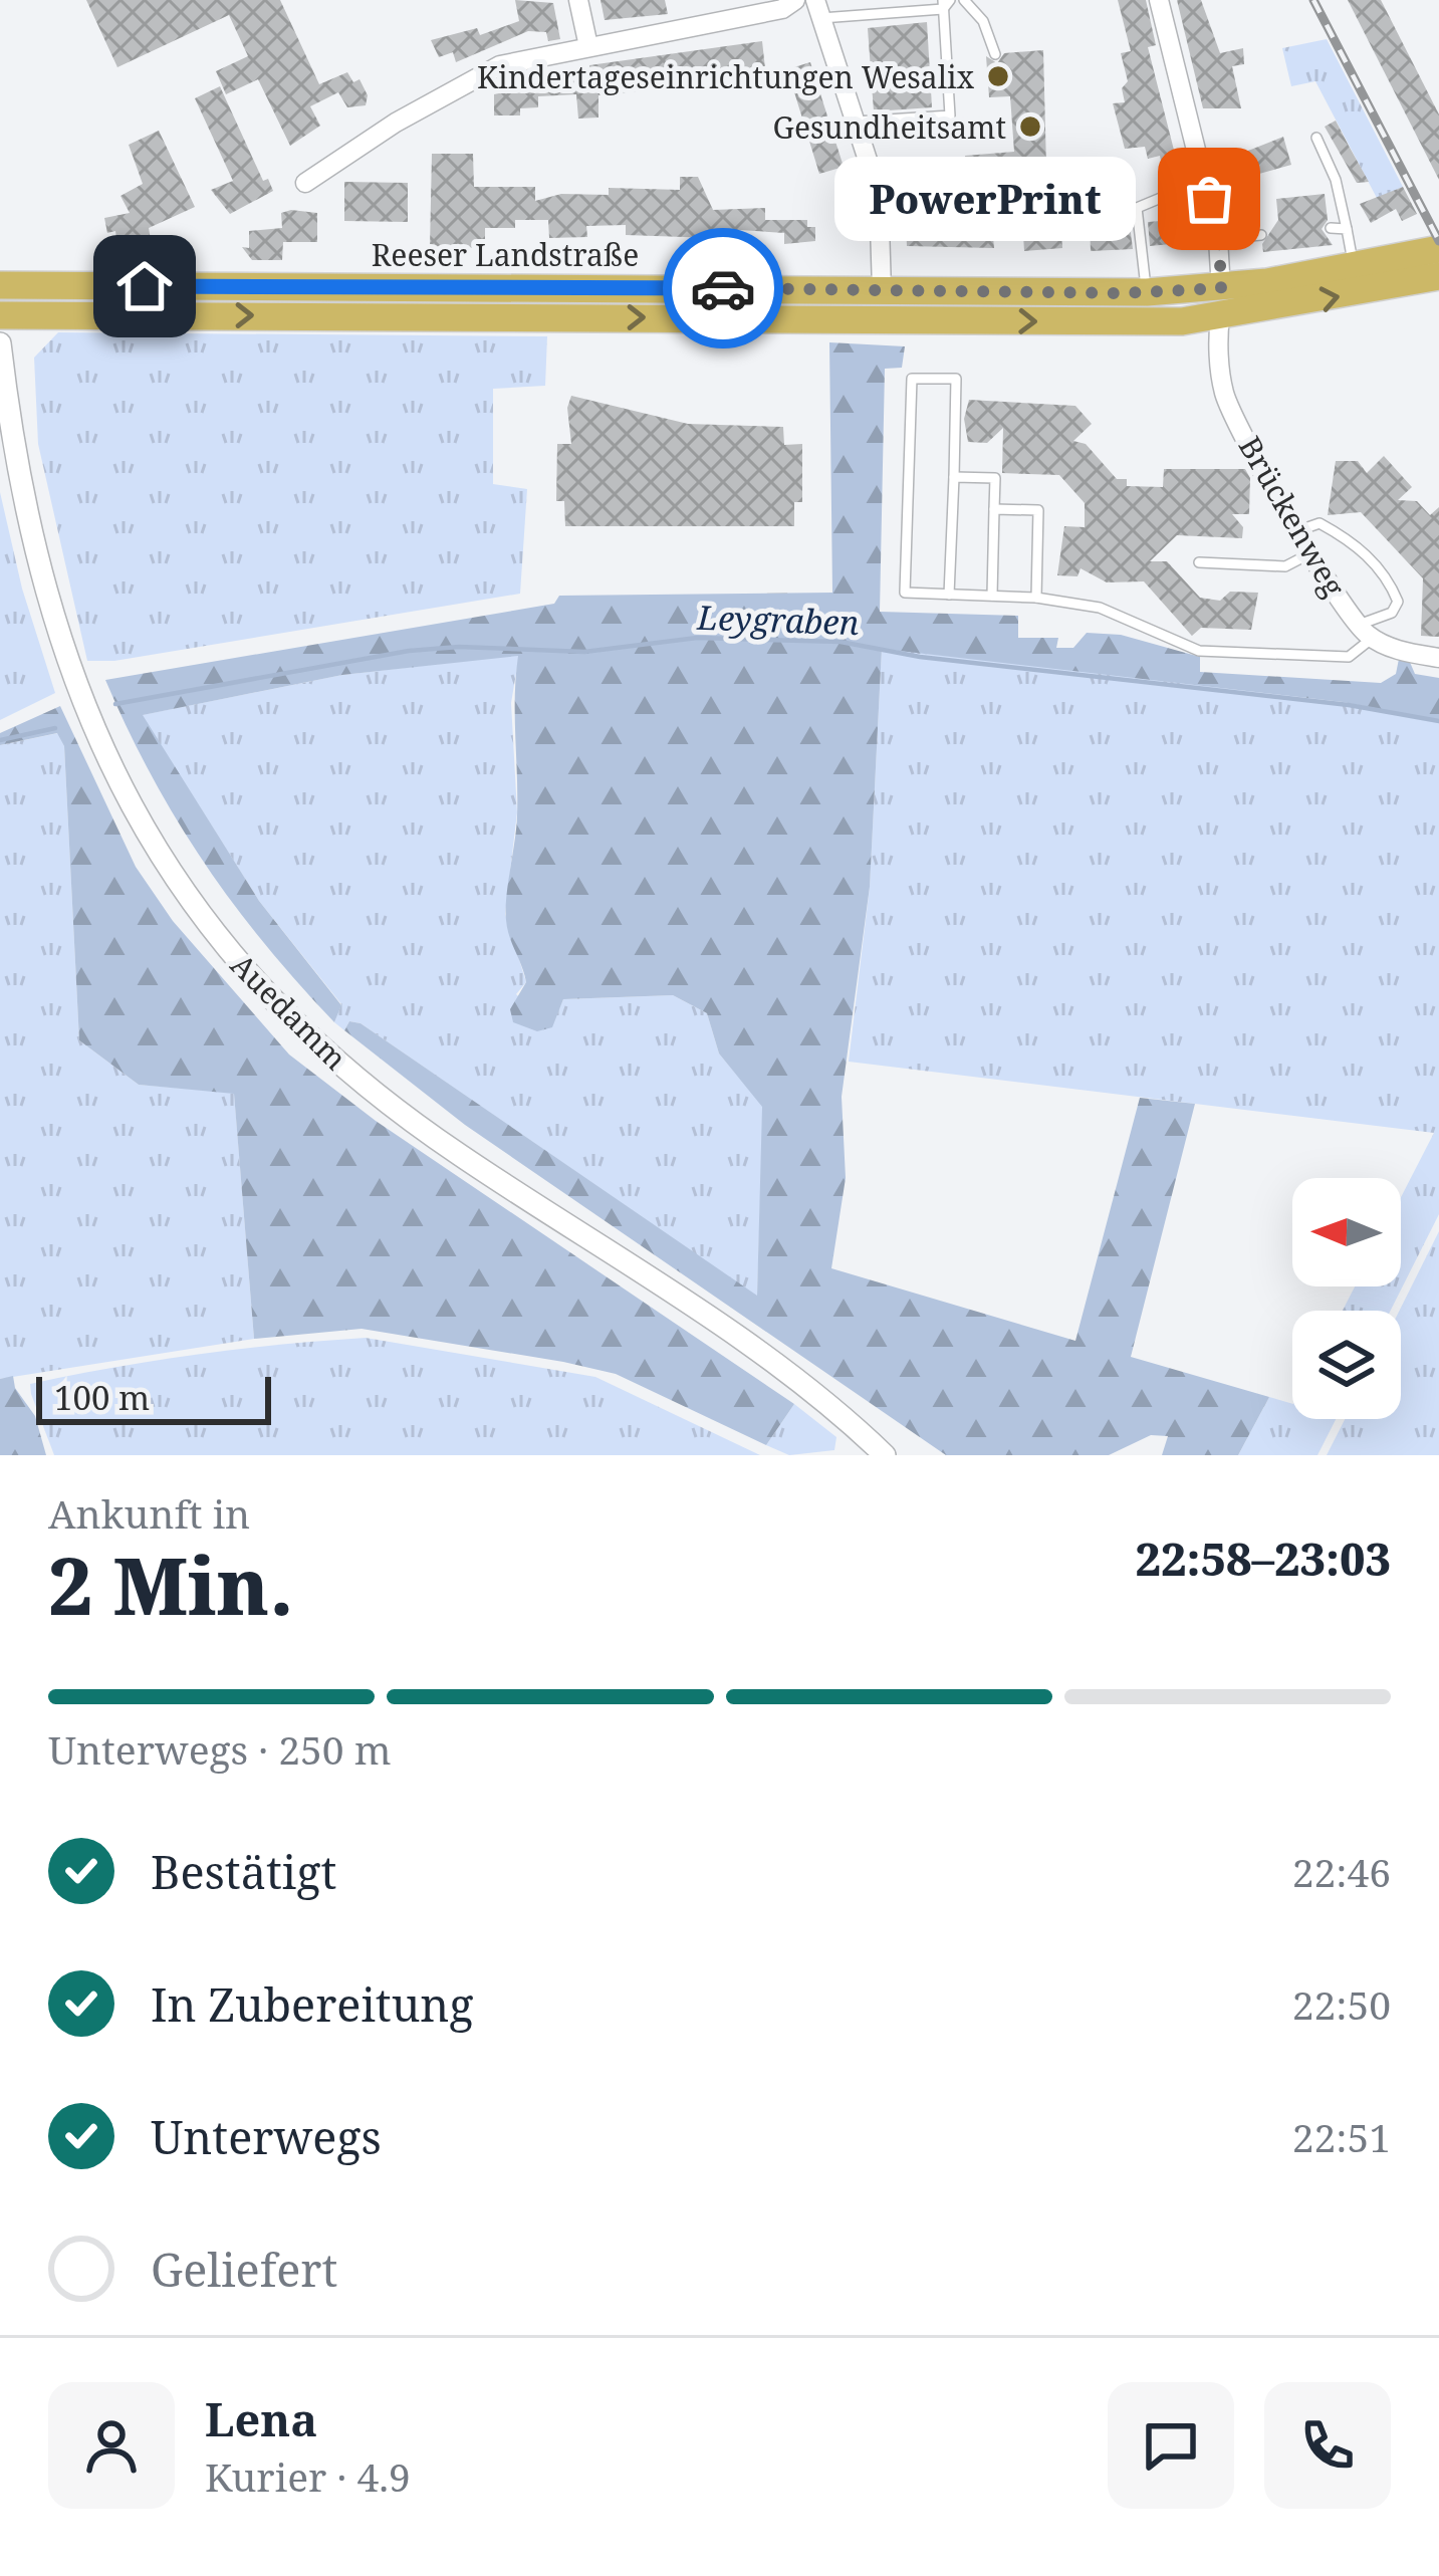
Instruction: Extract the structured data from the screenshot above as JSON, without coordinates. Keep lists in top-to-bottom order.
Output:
{
  "streets": {
    "main road": ["Reeser Landstraße"],
    "street": ["Brückenweg", "Auedamm"]
  },
  "crossings": [
    ["Reeser Landstraße", "Brückenweg"]
  ],
  "water": ["Leygraben"],
  "places": ["Kindertageseinrichtungen Wesalix", "Gesundheitsamt", "PowerPrint"],
  "scale_bar": "100 m",
  "north": "left",
  "page": {
    "bubble": "PowerPrint",
    "scale": "100 m",
    "heading": ["2 Min.", "Ankunft in", "22:58–23:03"],
    "panel": ["Lena", "Kurier · 4.9"],
    "bar": "Unterwegs · 250 m",
    "list": [
      ["Bestätigt", "22:46"],
      ["In Zubereitung", "22:50"],
      ["Unterwegs", "22:51"],
      "Geliefert"
    ]
  }
}
